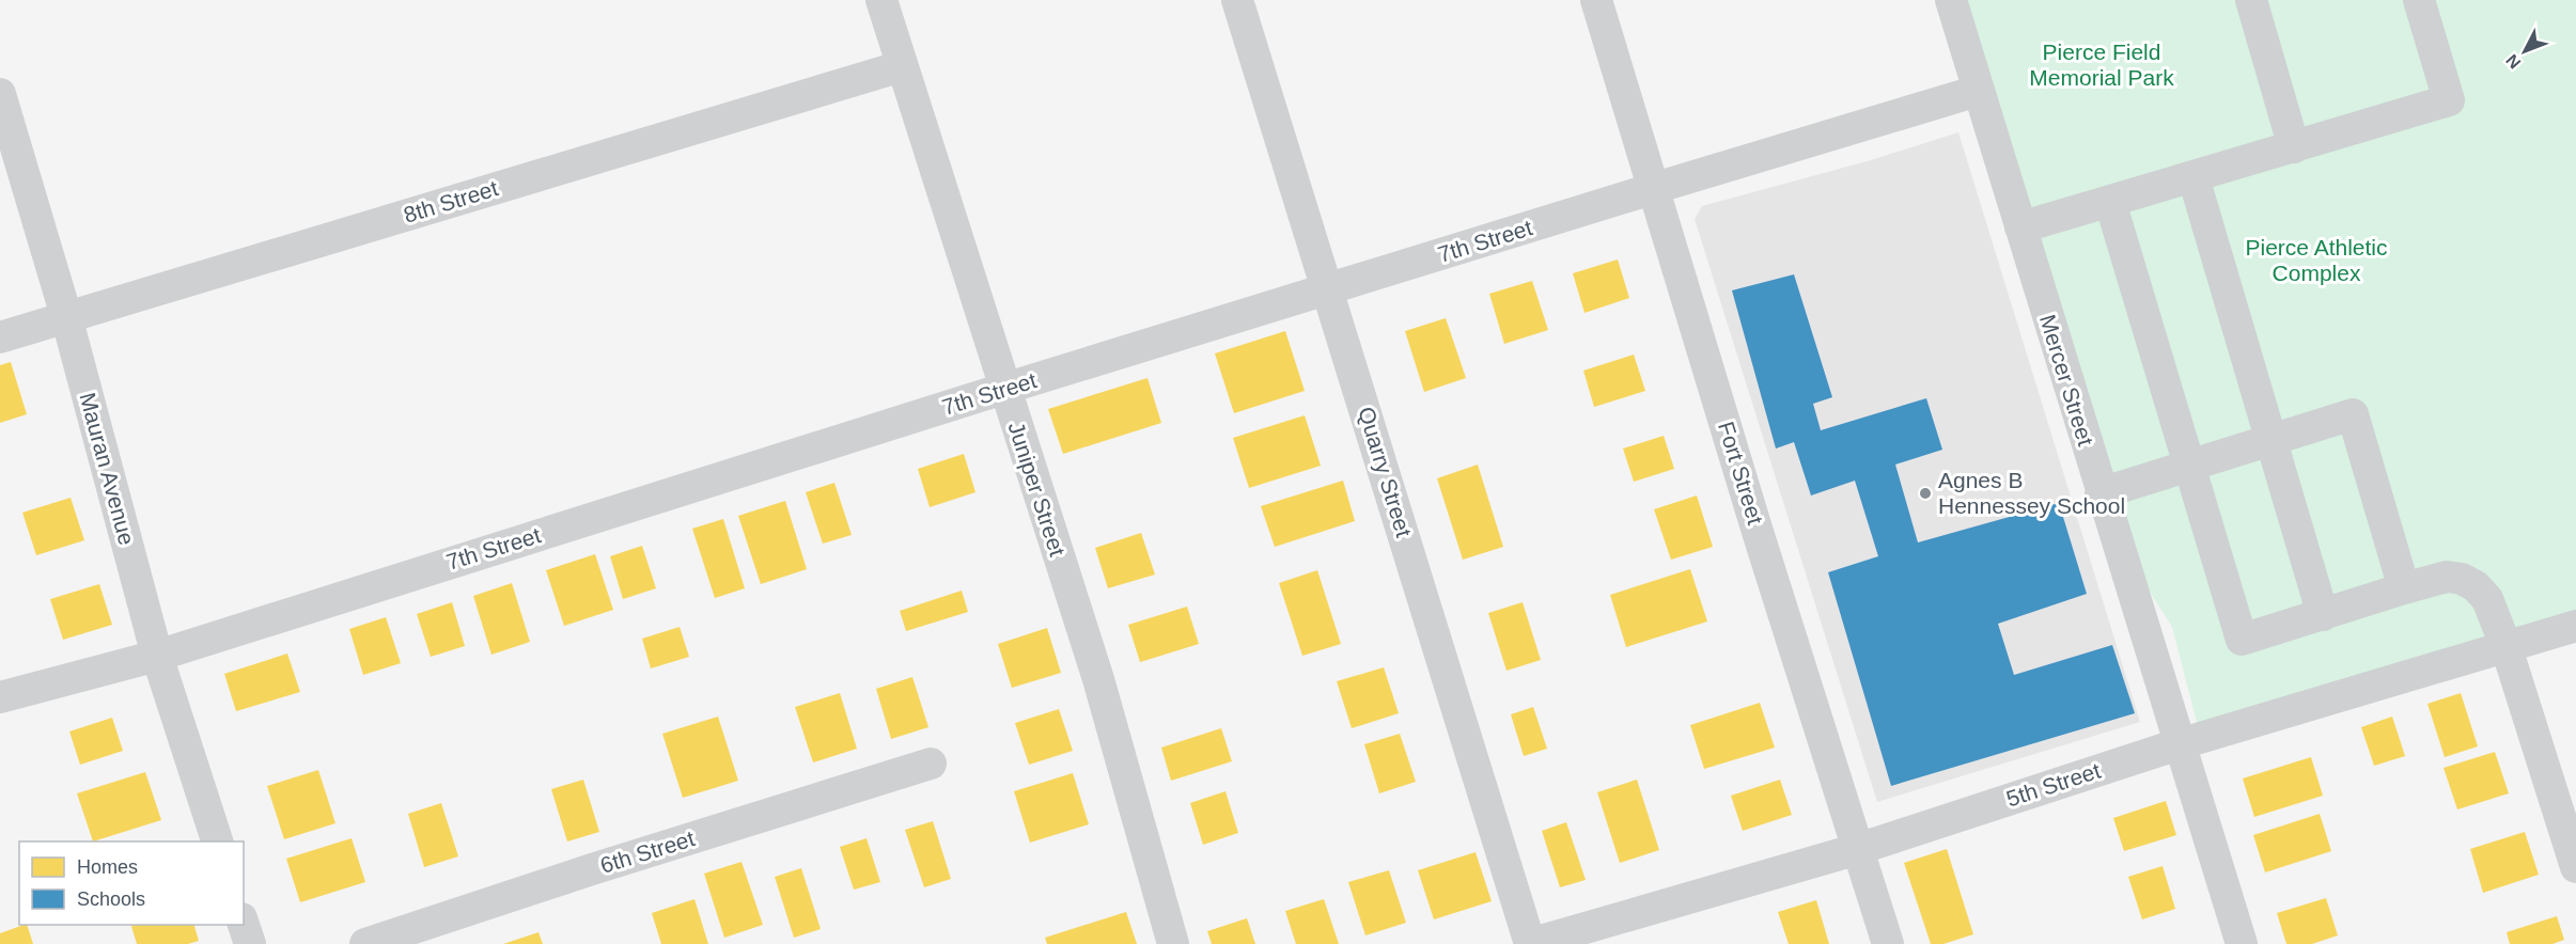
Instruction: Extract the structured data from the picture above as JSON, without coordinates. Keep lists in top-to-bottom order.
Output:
{
  "streets": {
    "street": [
      "8th Street",
      "7th Street",
      "Mercer Street",
      "Mauran Avenue",
      "Quarry Street",
      "Fort Street",
      "Juniper Street",
      "5th Street",
      "6th Street"
    ]
  },
  "crossings": [
    ["8th Street", "Mauran Avenue"],
    ["8th Street", "Juniper Street"],
    ["7th Street", "Mercer Street"],
    ["7th Street", "Mauran Avenue"],
    ["7th Street", "Quarry Street"],
    ["7th Street", "Fort Street"],
    ["7th Street", "Juniper Street"],
    ["Mercer Street", "5th Street"],
    ["Quarry Street", "5th Street"],
    ["Fort Street", "5th Street"]
  ],
  "parks": ["Pierce Field Memorial Park", "Pierce Athletic Complex"],
  "places": ["Agnes B Hennessey School"],
  "legend": ["Homes", "Schools"],
  "north": "bottom left"
}
